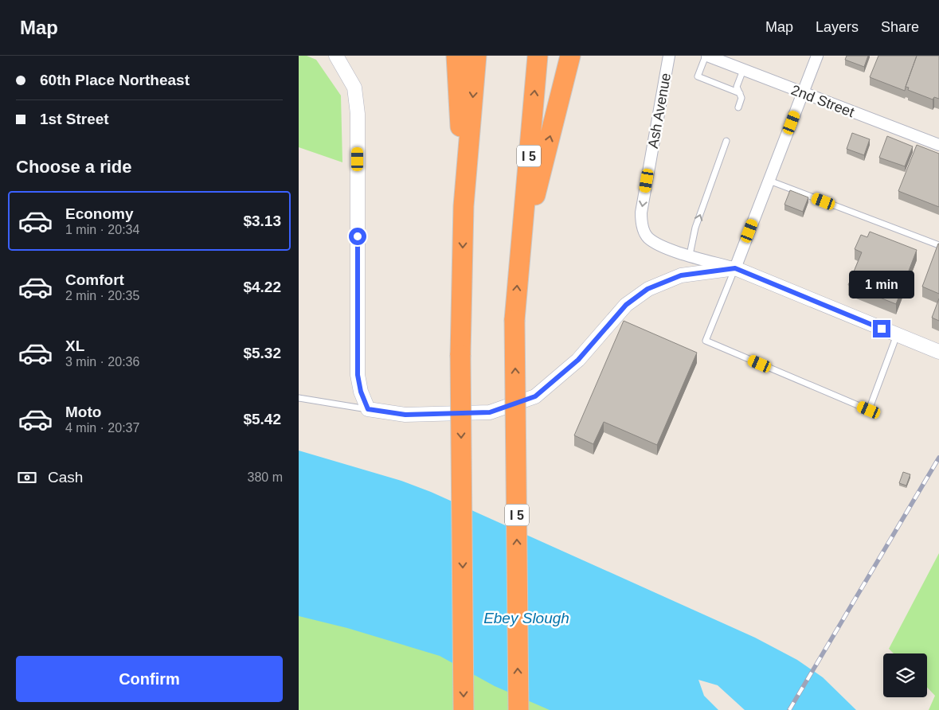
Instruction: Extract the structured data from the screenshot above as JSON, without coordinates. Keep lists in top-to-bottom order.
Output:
{
  "streets": {
    "highway": ["I 5"],
    "street": ["2nd Street", "Ash Avenue"]
  },
  "one_way": ["Ash Avenue"],
  "water": ["Ebey Slough"],
  "page": {
    "header": "Map",
    "nav": ["Map", "Layers", "Share"],
    "banner": ["60th Place Northeast", "1st Street"],
    "heading": "Choose a ride",
    "list": [
      {
        "name": "Economy",
        "note": "1 min · 20:34",
        "value": "$3.13"
      },
      {
        "name": "Comfort",
        "note": "2 min · 20:35",
        "value": "$4.22"
      },
      {
        "name": "XL",
        "note": "3 min · 20:36",
        "value": "$5.32"
      },
      {
        "name": "Moto",
        "note": "4 min · 20:37",
        "value": "$5.42"
      }
    ],
    "bubble": "1 min",
    "pay": ["Cash", "380 m"],
    "buttons": "Confirm"
  }
}
